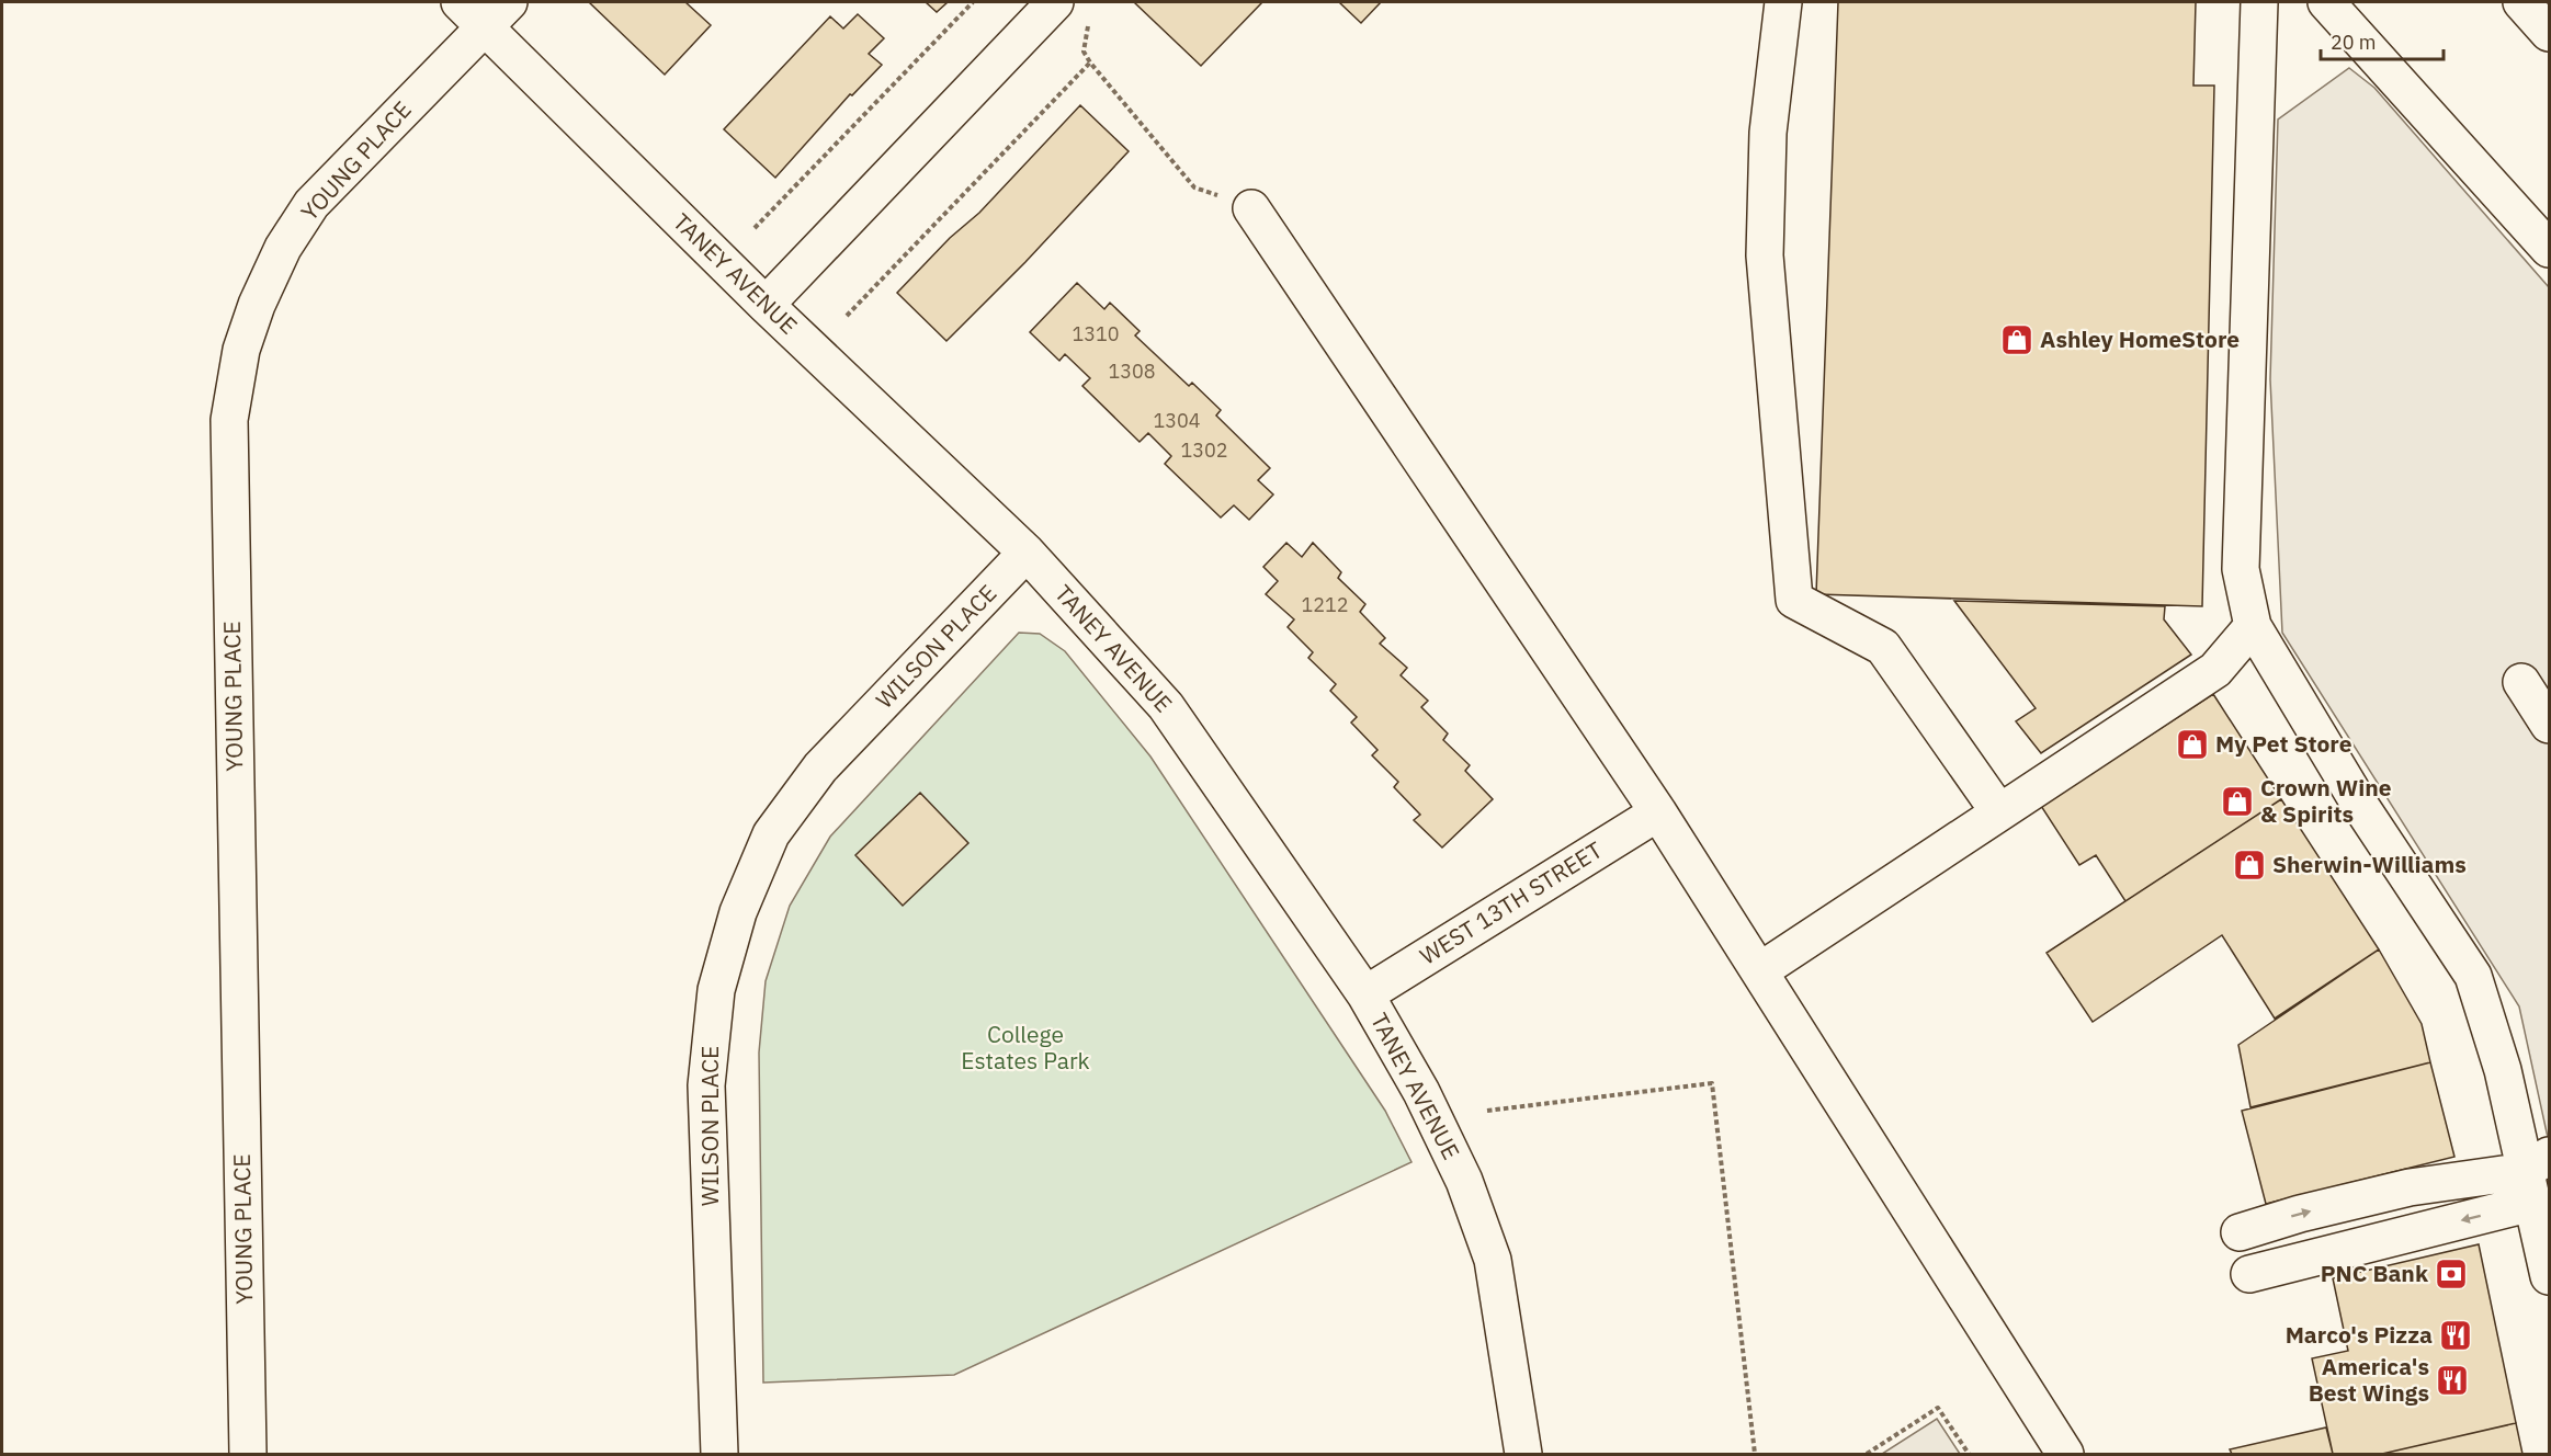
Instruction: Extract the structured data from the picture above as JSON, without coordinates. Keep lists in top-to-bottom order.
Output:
{
  "streets": {
    "main road": [
      "YOUNG PLACE",
      "TANEY AVENUE",
      "WILSON PLACE",
      "WEST 13TH STREET"
    ]
  },
  "crossings": [
    ["YOUNG PLACE", "TANEY AVENUE"],
    ["TANEY AVENUE", "WILSON PLACE"],
    ["TANEY AVENUE", "WEST 13TH STREET"]
  ],
  "parks": ["College Estates Park"],
  "places": {
    "shop": [
      "Ashley HomeStore",
      "My Pet Store",
      "Crown Wine & Spirits",
      "Sherwin-Williams"
    ],
    "bank": ["PNC Bank"],
    "restaurant": ["Marco's Pizza", "America's Best Wings"]
  },
  "house_numbers": [
    "1310",
    "1308",
    "1304",
    "1302",
    "1212"
  ],
  "scale_bar": "20 m"
}
